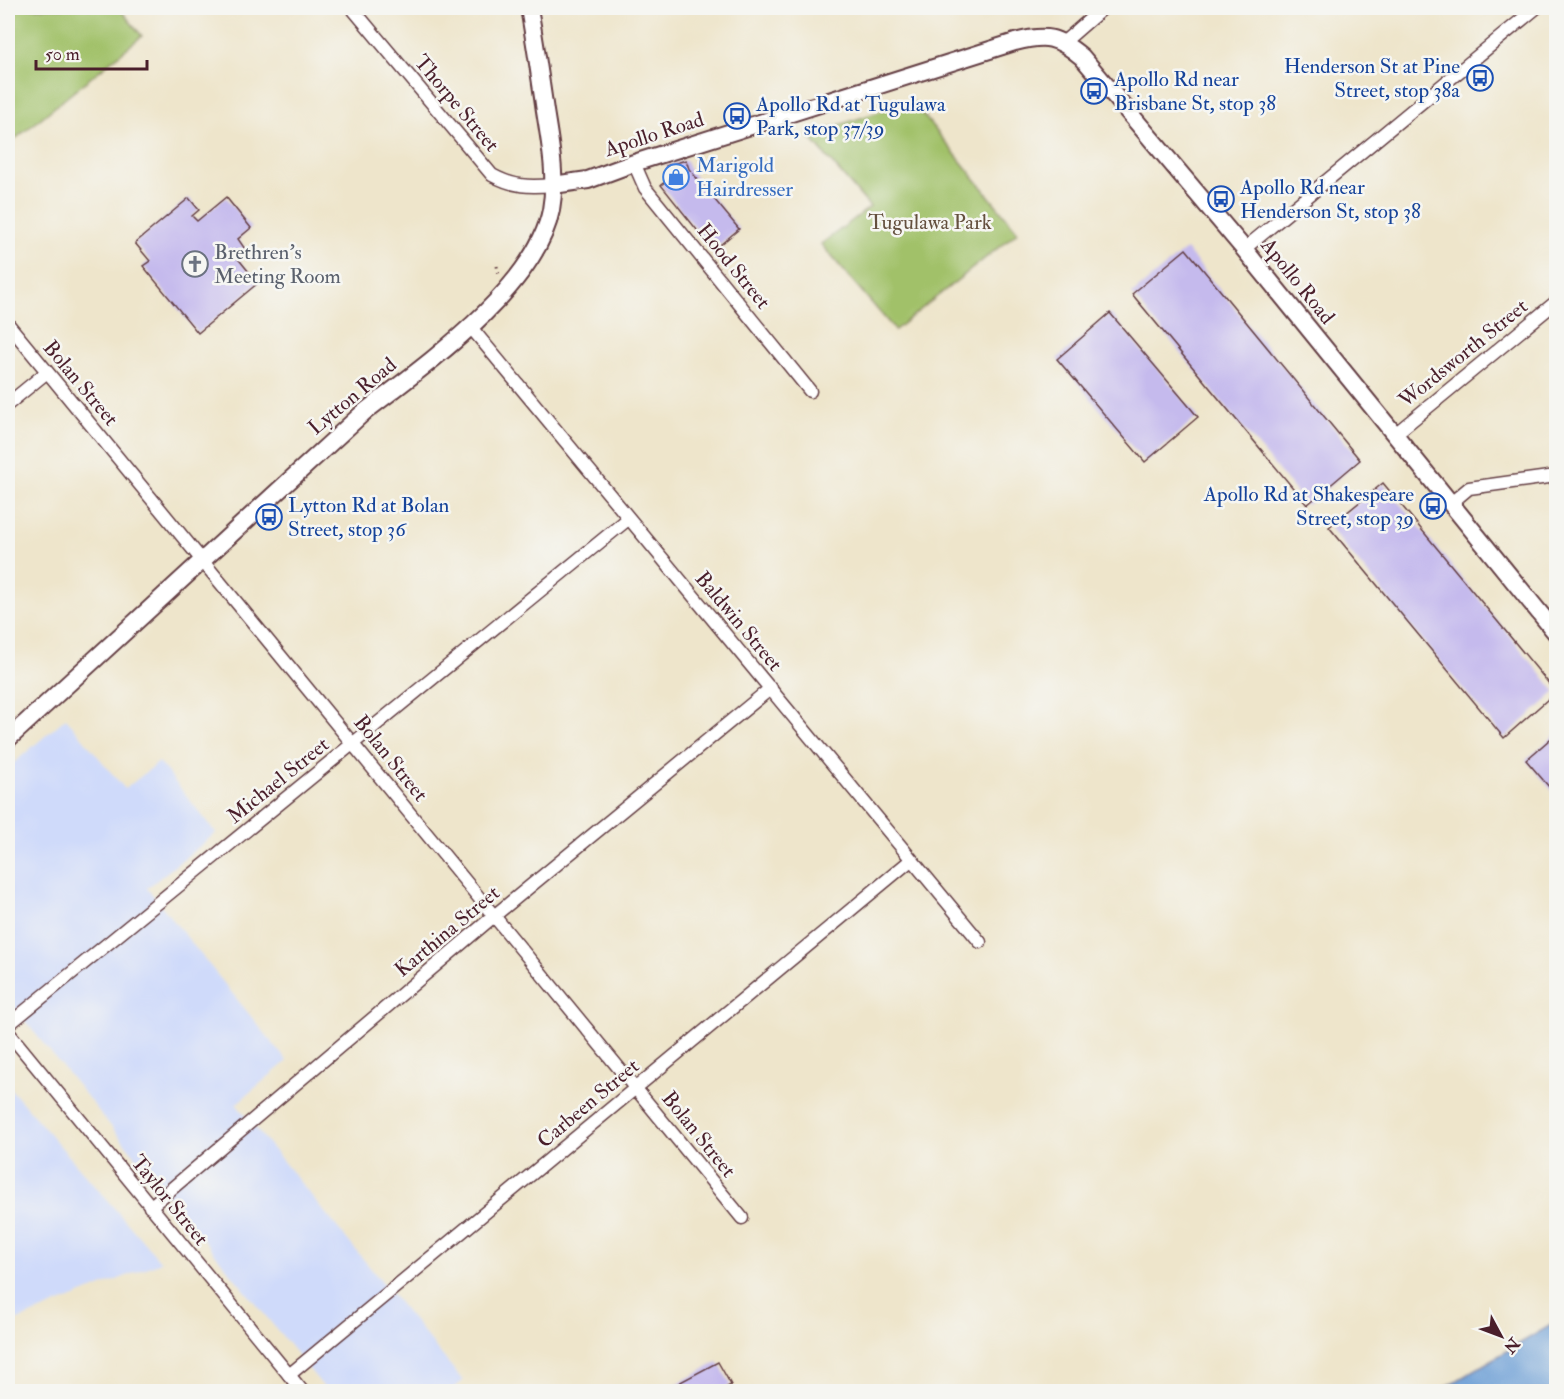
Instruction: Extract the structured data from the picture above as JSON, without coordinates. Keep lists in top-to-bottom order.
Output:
{
  "streets": {
    "street": [
      "Thorpe Street",
      "Apollo Road",
      "Hood Street",
      "Wordsworth Street",
      "Bolan Street",
      "Lytton Road",
      "Baldwin Street",
      "Michael Street",
      "Karthina Street",
      "Carbeen Street",
      "Taylor Street"
    ]
  },
  "crossings": [
    ["Thorpe Street", "Apollo Road"],
    ["Thorpe Street", "Lytton Road"],
    ["Apollo Road", "Hood Street"],
    ["Apollo Road", "Wordsworth Street"],
    ["Apollo Road", "Lytton Road"],
    ["Bolan Street", "Lytton Road"],
    ["Bolan Street", "Michael Street"],
    ["Bolan Street", "Karthina Street"],
    ["Bolan Street", "Carbeen Street"],
    ["Lytton Road", "Baldwin Street"],
    ["Baldwin Street", "Michael Street"],
    ["Baldwin Street", "Karthina Street"],
    ["Baldwin Street", "Carbeen Street"],
    ["Karthina Street", "Taylor Street"],
    ["Carbeen Street", "Taylor Street"]
  ],
  "parks": ["Tugulawa Park"],
  "places": {
    "bus stop": [
      "Henderson St at Pine Street, stop 38a",
      "Apollo Rd near Brisbane St, stop 38",
      "Apollo Rd at Tugulawa Park, stop 37/39",
      "Apollo Rd near Henderson St, stop 38",
      "Apollo Rd at Shakespeare Street, stop 39",
      "Lytton Rd at Bolan Street, stop 36"
    ],
    "shop": ["Marigold Hairdresser"],
    "church": ["Brethren's Meeting Room"]
  },
  "scale_bar": "50 m",
  "north": "bottom right"
}
